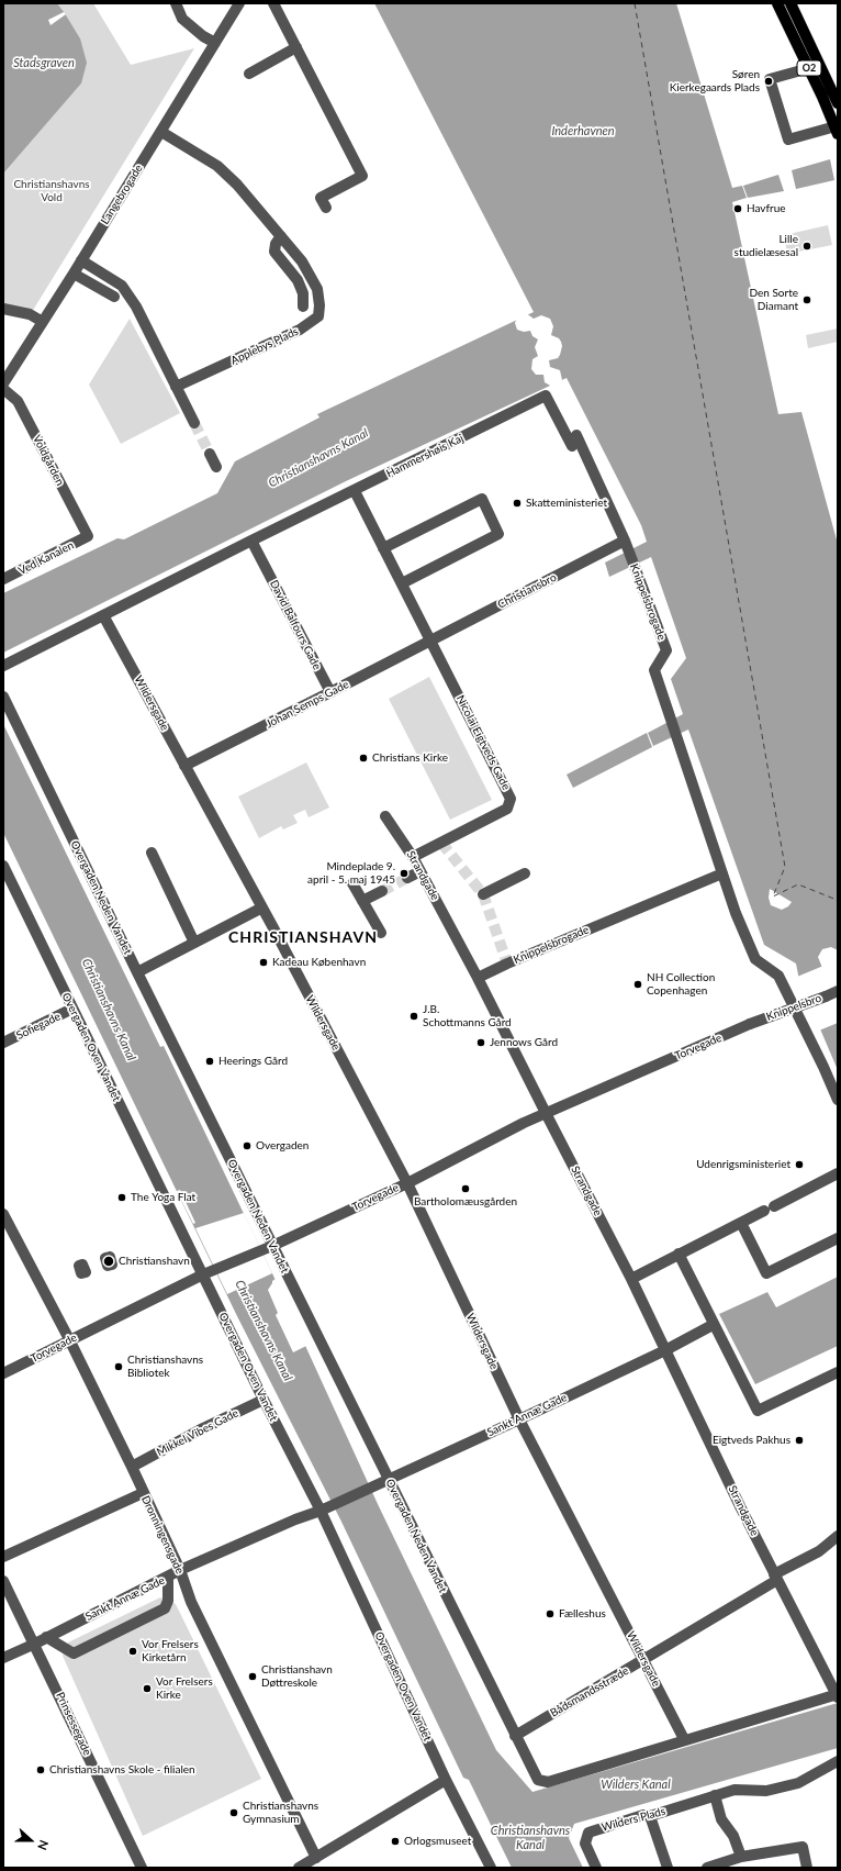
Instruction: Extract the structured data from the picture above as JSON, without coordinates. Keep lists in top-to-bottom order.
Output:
{
  "streets": {
    "main road": ["O2"],
    "street": [
      "Langebrogade",
      "Applebys Plads",
      "Hammershøis Kaj",
      "Voldgården",
      "Ved Kanalen",
      "Christiansbro",
      "Knippelsbrogade",
      "David Balfours Gade",
      "Wildersgade",
      "Johan Semps Gade",
      "Nicolai Eigtveds Gade",
      "Strandgade",
      "Overgaden Neden Vandet",
      "Knippelsbro",
      "Sofiegade",
      "Overgaden Oven Vandet",
      "Torvegade",
      "Sankt Annæ Gade",
      "Mikkel Vibes Gade",
      "Dronningensgade",
      "Bådsmandsstræde",
      "Prinsessegade",
      "Wilders Plads"
    ]
  },
  "crossings": [
    ["Langebrogade", "Applebys Plads"],
    ["Hammershøis Kaj", "David Balfours Gade"],
    ["Hammershøis Kaj", "Wildersgade"],
    ["Hammershøis Kaj", "Nicolai Eigtveds Gade"],
    ["Voldgården", "Ved Kanalen"],
    ["Christiansbro", "Knippelsbrogade"],
    ["Christiansbro", "Johan Semps Gade"],
    ["Christiansbro", "Nicolai Eigtveds Gade"],
    ["Knippelsbrogade", "Strandgade"],
    ["David Balfours Gade", "Johan Semps Gade"],
    ["Wildersgade", "Johan Semps Gade"],
    ["Wildersgade", "Torvegade"],
    ["Wildersgade", "Sankt Annæ Gade"],
    ["Wildersgade", "Bådsmandsstræde"],
    ["Johan Semps Gade", "Nicolai Eigtveds Gade"],
    ["Nicolai Eigtveds Gade", "Strandgade"],
    ["Strandgade", "Torvegade"],
    ["Strandgade", "Sankt Annæ Gade"],
    ["Strandgade", "Bådsmandsstræde"],
    ["Overgaden Neden Vandet", "Torvegade"],
    ["Overgaden Neden Vandet", "Sankt Annæ Gade"],
    ["Overgaden Neden Vandet", "Bådsmandsstræde"],
    ["Knippelsbro", "Torvegade"],
    ["Sofiegade", "Overgaden Oven Vandet"],
    ["Overgaden Oven Vandet", "Torvegade"],
    ["Overgaden Oven Vandet", "Sankt Annæ Gade"],
    ["Overgaden Oven Vandet", "Mikkel Vibes Gade"],
    ["Torvegade", "Dronningensgade"],
    ["Sankt Annæ Gade", "Dronningensgade"],
    ["Sankt Annæ Gade", "Prinsessegade"],
    ["Mikkel Vibes Gade", "Dronningensgade"]
  ],
  "districts": ["CHRISTIANSHAVN"],
  "water": [
    "Stadsgraven",
    "Inderhavnen",
    "Christianshavns Kanal",
    "Wilders Kanal"
  ],
  "parks": ["Christianshavns Vold"],
  "places": [
    "Søren Kierkegaards Plads",
    "Havfrue",
    "Lille studielæsesal",
    "Den Sorte Diamant",
    "Skatteministeriet",
    "Christians Kirke",
    "Mindeplade 9. april - 5. maj 1945",
    "Kadeau København",
    "NH Collection Copenhagen",
    "J.B. Schottmanns Gård",
    "Jennows Gård",
    "Heerings Gård",
    "Overgaden",
    "Udenrigsministeriet",
    "Bartholomæusgården",
    "The Yoga Flat",
    "Christianshavn",
    "Christianshavns Bibliotek",
    "Eigtveds Pakhus",
    "Fælleshus",
    "Vor Frelsers Kirketårn",
    "Christianshavn Døttreskole",
    "Vor Frelsers Kirke",
    "Christianshavns Skole - filialen",
    "Christianshavns Gymnasium",
    "Orlogsmuseet"
  ],
  "north": "right"
}
